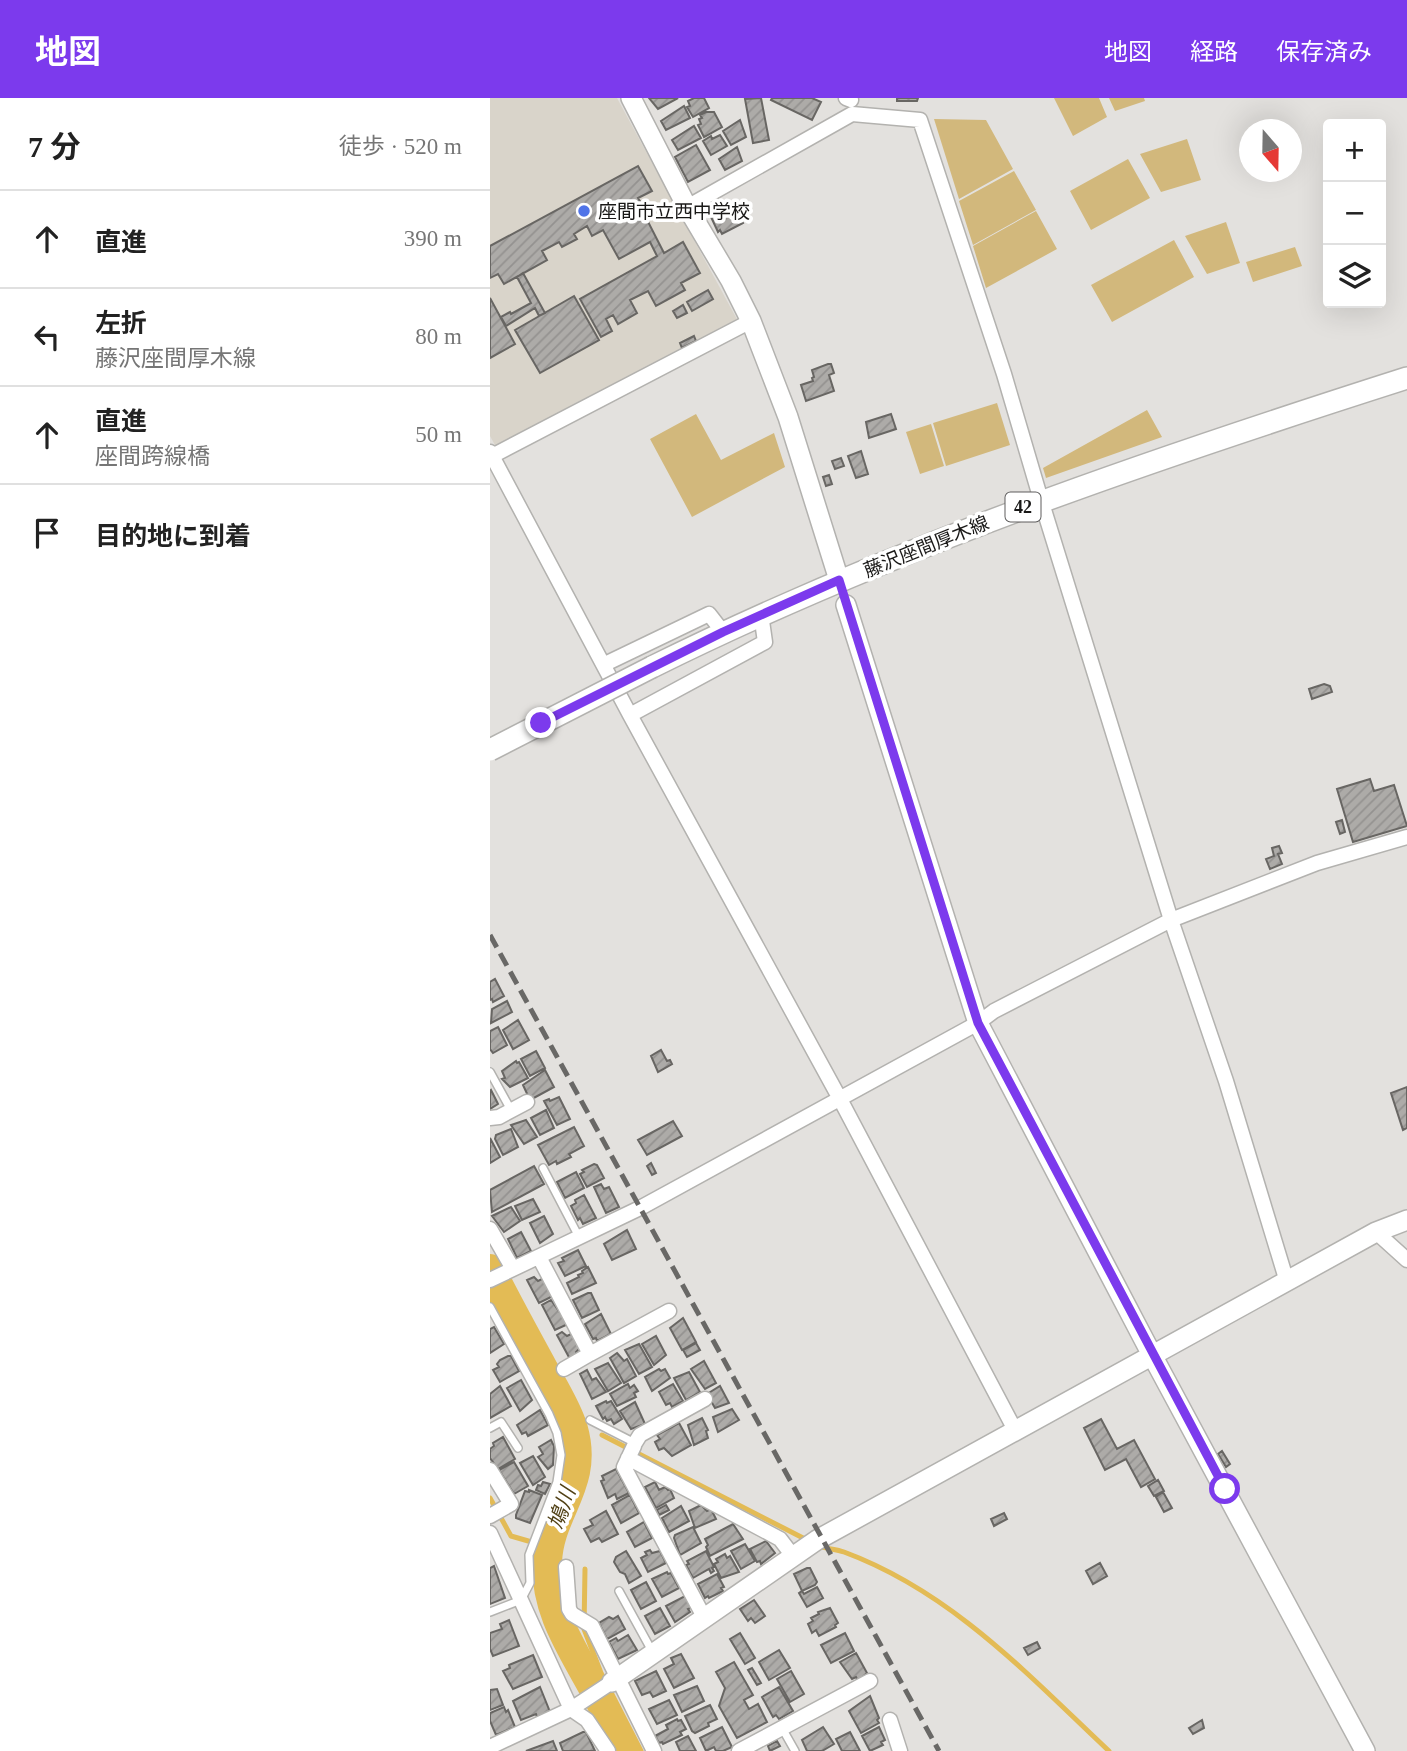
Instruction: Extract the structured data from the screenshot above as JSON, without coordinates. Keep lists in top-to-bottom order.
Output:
{
  "streets": {
    "main road": ["42", "藤沢座間厚木線"]
  },
  "water": ["鳩川"],
  "places": ["座間市立西中学校"],
  "north": "bottom",
  "page": {
    "header": "地図",
    "nav": ["地図", "経路", "保存済み"],
    "heading": ["7 分", "徒歩 · 520 m"],
    "map_buttons": ["+", "−"],
    "list": [
      ["直進", "390 m"],
      ["左折", "藤沢座間厚木線", "80 m"],
      ["直進", "座間跨線橋", "50 m"],
      "目的地に到着"
    ]
  }
}
